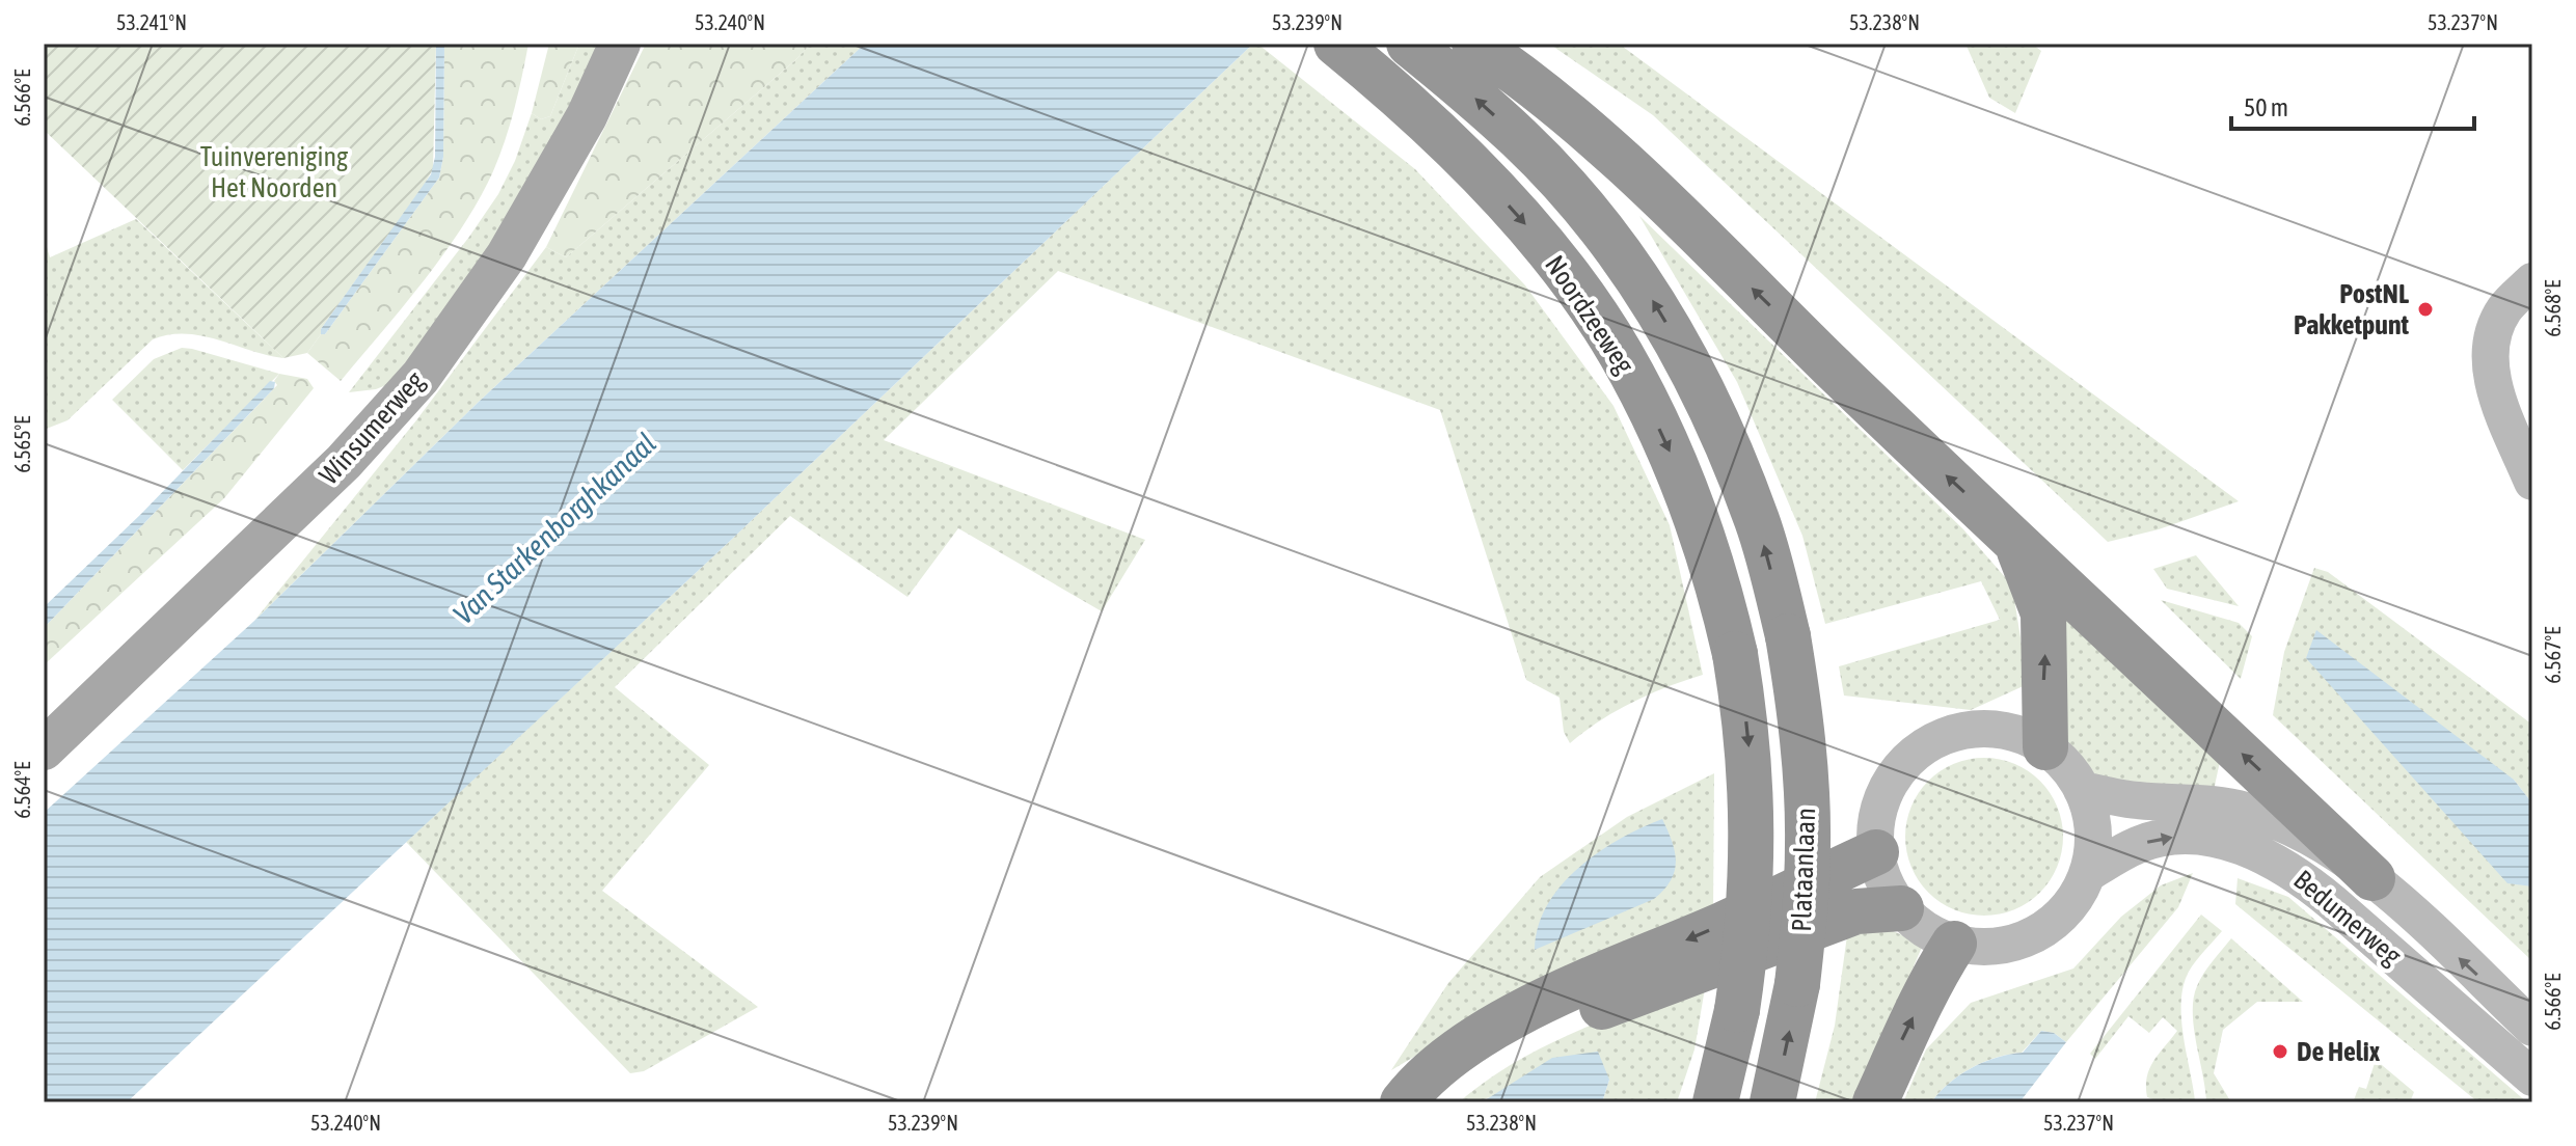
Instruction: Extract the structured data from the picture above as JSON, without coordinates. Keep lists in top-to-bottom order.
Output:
{
  "streets": {
    "highway": ["Noordzeeweg", "Plataanlaan"],
    "main road": ["Winsumerweg", "Bedumerweg"]
  },
  "crossings": [
    ["Noordzeeweg", "Plataanlaan"]
  ],
  "water": ["Van Starkenborghkanaal"],
  "parks": ["Tuinvereniging Het Noorden"],
  "places": ["PostNL Pakketpunt", "De Helix"],
  "scale_bar": "50 m",
  "coordinates": [
    "53.241°N",
    "53.240°N",
    "53.239°N",
    "53.238°N",
    "53.237°N",
    "6.566°E",
    "6.568°E",
    "6.565°E",
    "6.567°E",
    "6.564°E"
  ]
}
